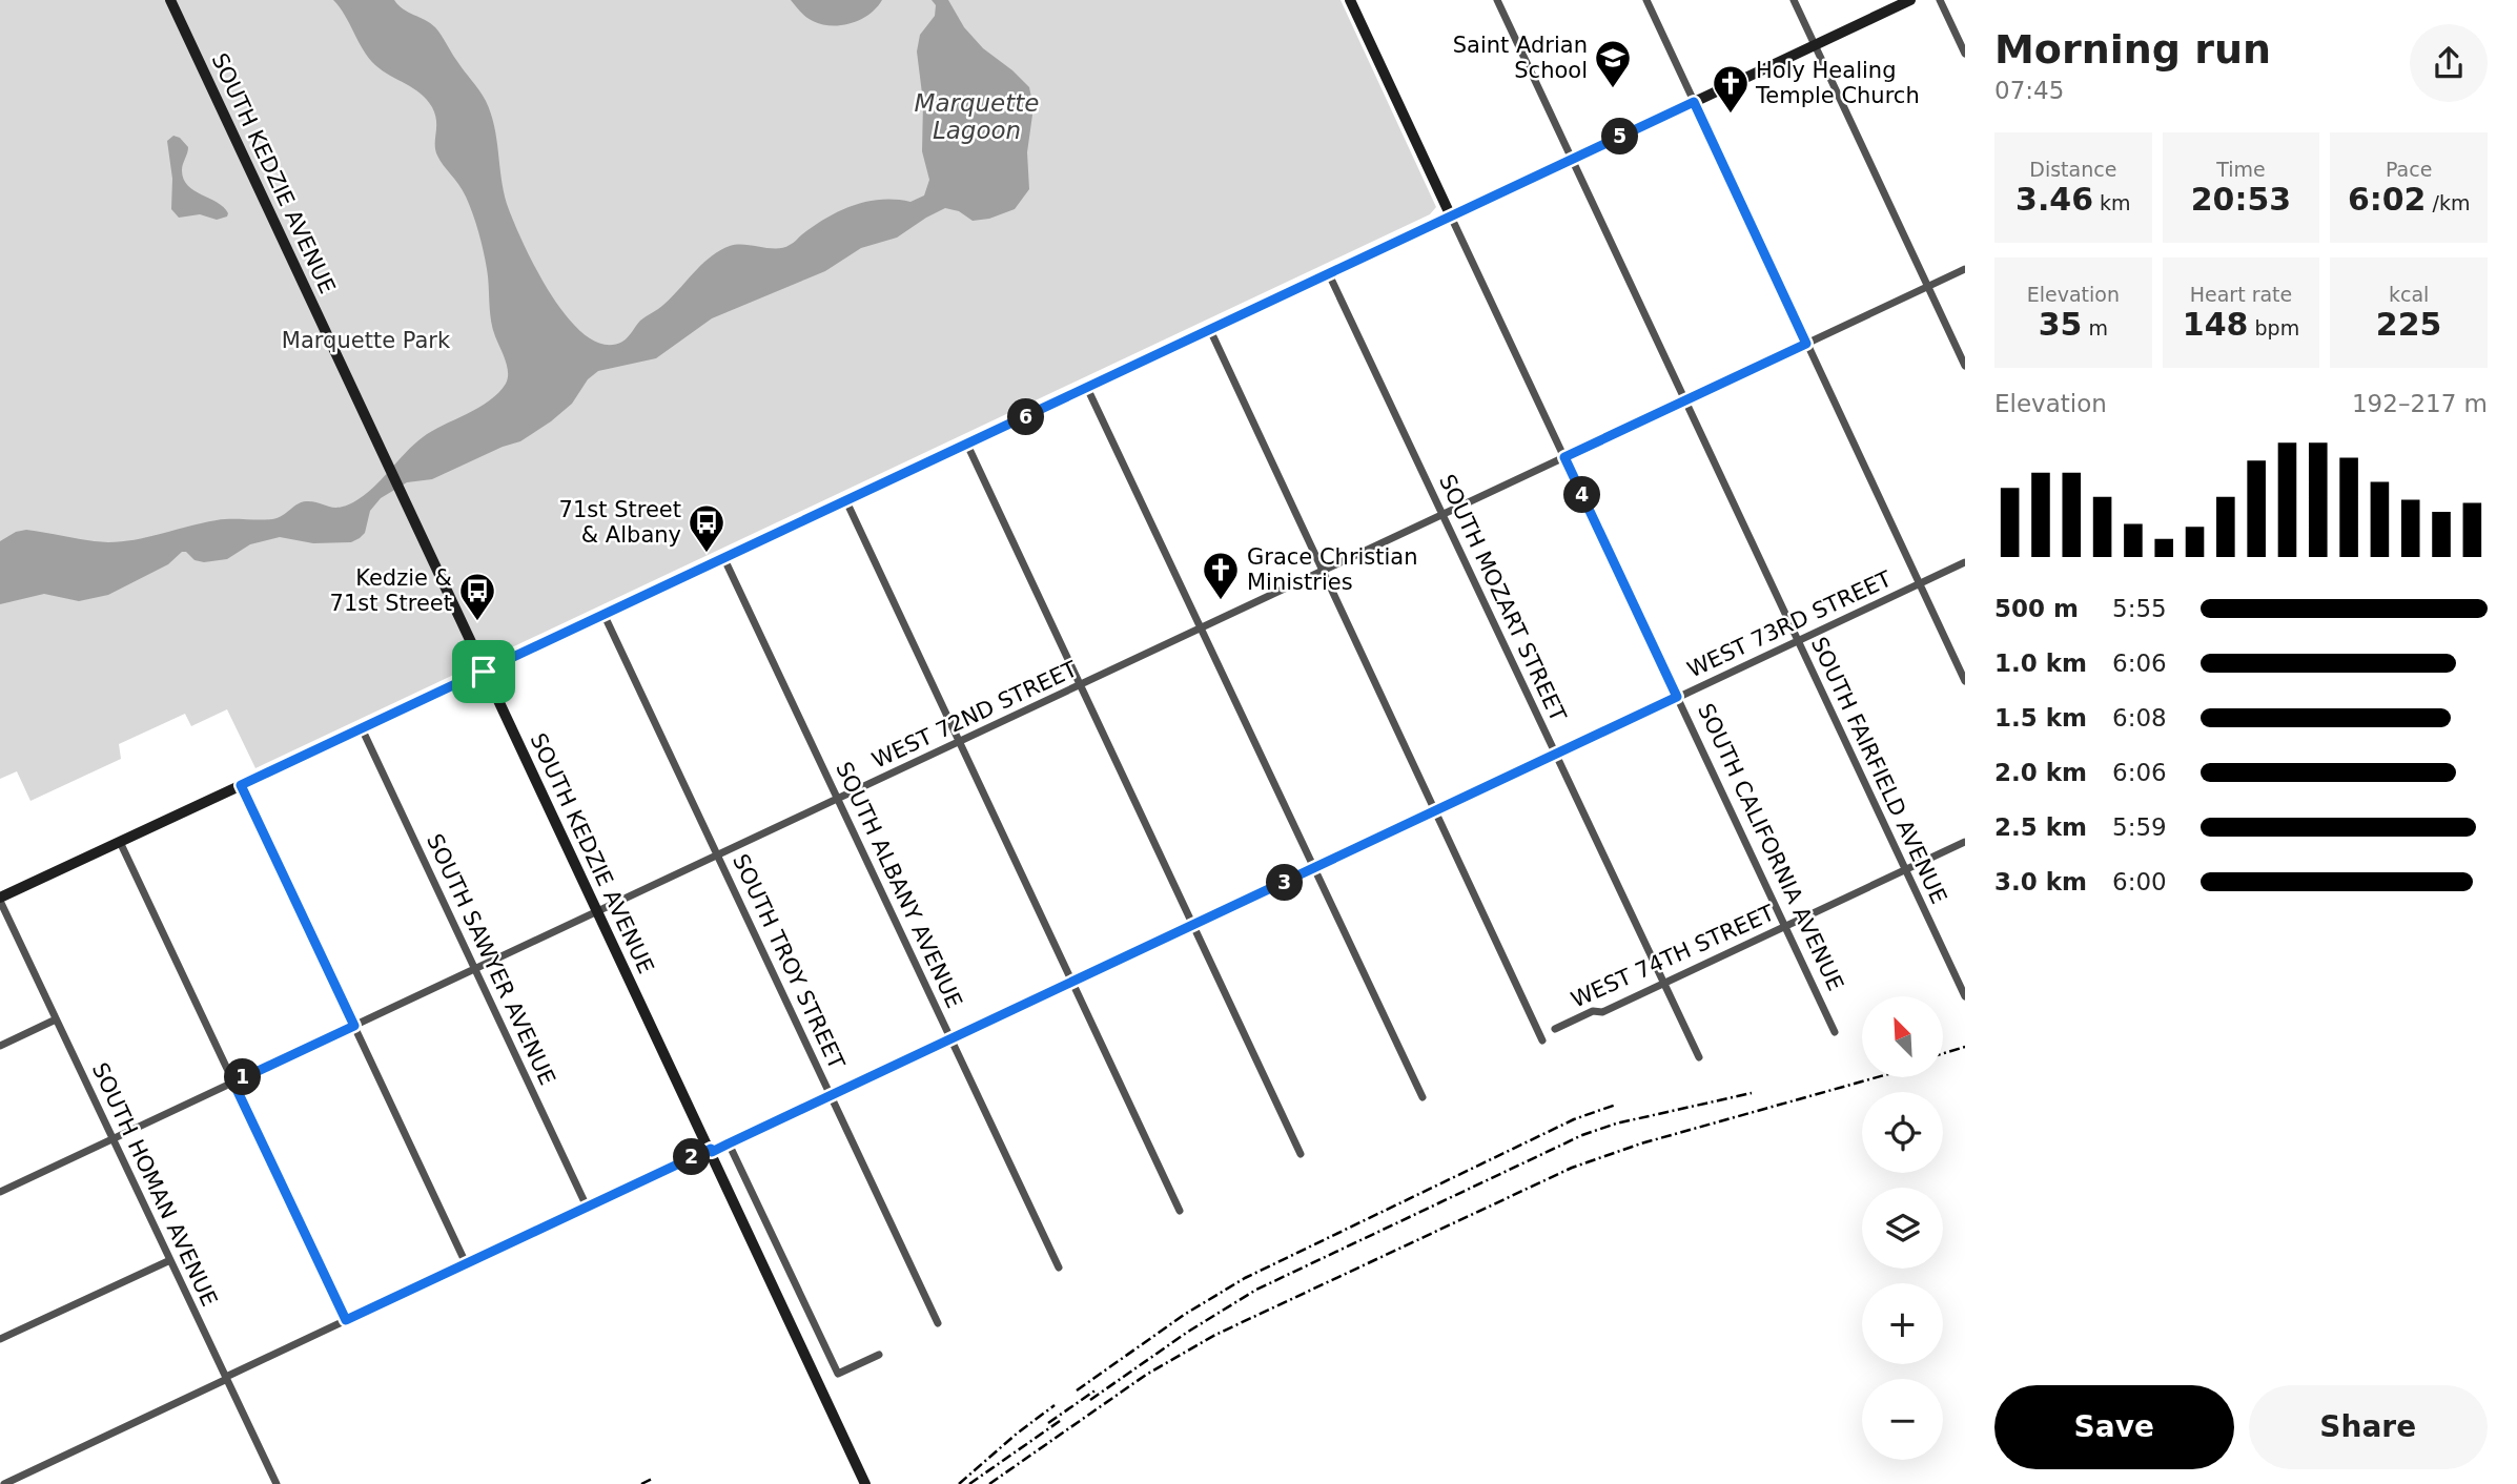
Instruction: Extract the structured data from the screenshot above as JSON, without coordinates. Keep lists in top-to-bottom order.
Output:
{
  "streets": {
    "main road": ["SOUTH KEDZIE AVENUE", "SOUTH CALIFORNIA AVENUE"],
    "street": [
      "SOUTH MOZART STREET",
      "WEST 73RD STREET",
      "WEST 72ND STREET",
      "SOUTH FAIRFIELD AVENUE",
      "SOUTH ALBANY AVENUE",
      "WEST 74TH STREET",
      "SOUTH SAWYER AVENUE",
      "SOUTH TROY STREET",
      "SOUTH HOMAN AVENUE"
    ]
  },
  "crossings": [
    ["SOUTH KEDZIE AVENUE", "WEST 73RD STREET"],
    ["SOUTH KEDZIE AVENUE", "WEST 72ND STREET"],
    ["SOUTH MOZART STREET", "WEST 73RD STREET"],
    ["SOUTH MOZART STREET", "WEST 72ND STREET"],
    ["SOUTH MOZART STREET", "WEST 74TH STREET"],
    ["WEST 73RD STREET", "SOUTH FAIRFIELD AVENUE"],
    ["WEST 73RD STREET", "SOUTH CALIFORNIA AVENUE"],
    ["WEST 73RD STREET", "SOUTH ALBANY AVENUE"],
    ["WEST 73RD STREET", "SOUTH SAWYER AVENUE"],
    ["WEST 73RD STREET", "SOUTH TROY STREET"],
    ["WEST 73RD STREET", "SOUTH HOMAN AVENUE"],
    ["WEST 72ND STREET", "SOUTH FAIRFIELD AVENUE"],
    ["WEST 72ND STREET", "SOUTH CALIFORNIA AVENUE"],
    ["WEST 72ND STREET", "SOUTH ALBANY AVENUE"],
    ["WEST 72ND STREET", "SOUTH SAWYER AVENUE"],
    ["WEST 72ND STREET", "SOUTH TROY STREET"],
    ["WEST 72ND STREET", "SOUTH HOMAN AVENUE"],
    ["SOUTH FAIRFIELD AVENUE", "WEST 74TH STREET"],
    ["SOUTH CALIFORNIA AVENUE", "WEST 74TH STREET"]
  ],
  "water": ["Marquette Lagoon"],
  "parks": ["Marquette Park"],
  "places": {
    "school or university": ["Saint Adrian School"],
    "church": ["Holy Healing Temple Church", "Grace Christian Ministries"],
    "bus stop": ["71st Street & Albany", "Kedzie & 71st Street"]
  },
  "north": "top left",
  "page": {
    "heading": ["Morning run", "07:45"],
    "pins": [
      "5",
      "6",
      "4",
      "3",
      "1",
      "2"
    ],
    "stats": [
      ["Distance", "3.46 km"],
      ["Time", "20:53"],
      ["Pace", "6:02 /km"],
      ["Elevation", "35 m"],
      ["Heart rate", "148 bpm"],
      ["kcal", "225"]
    ],
    "chart": ["Elevation", "192–217 m"],
    "list": [
      {
        "name": "500 m",
        "note": "5:55"
      },
      {
        "name": "1.0 km",
        "note": "6:06"
      },
      {
        "name": "1.5 km",
        "note": "6:08"
      },
      {
        "name": "2.0 km",
        "note": "6:06"
      },
      {
        "name": "2.5 km",
        "note": "5:59"
      },
      {
        "name": "3.0 km",
        "note": "6:00"
      }
    ],
    "map_buttons": ["+", "−"],
    "buttons": ["Save", "Share"]
  }
}
